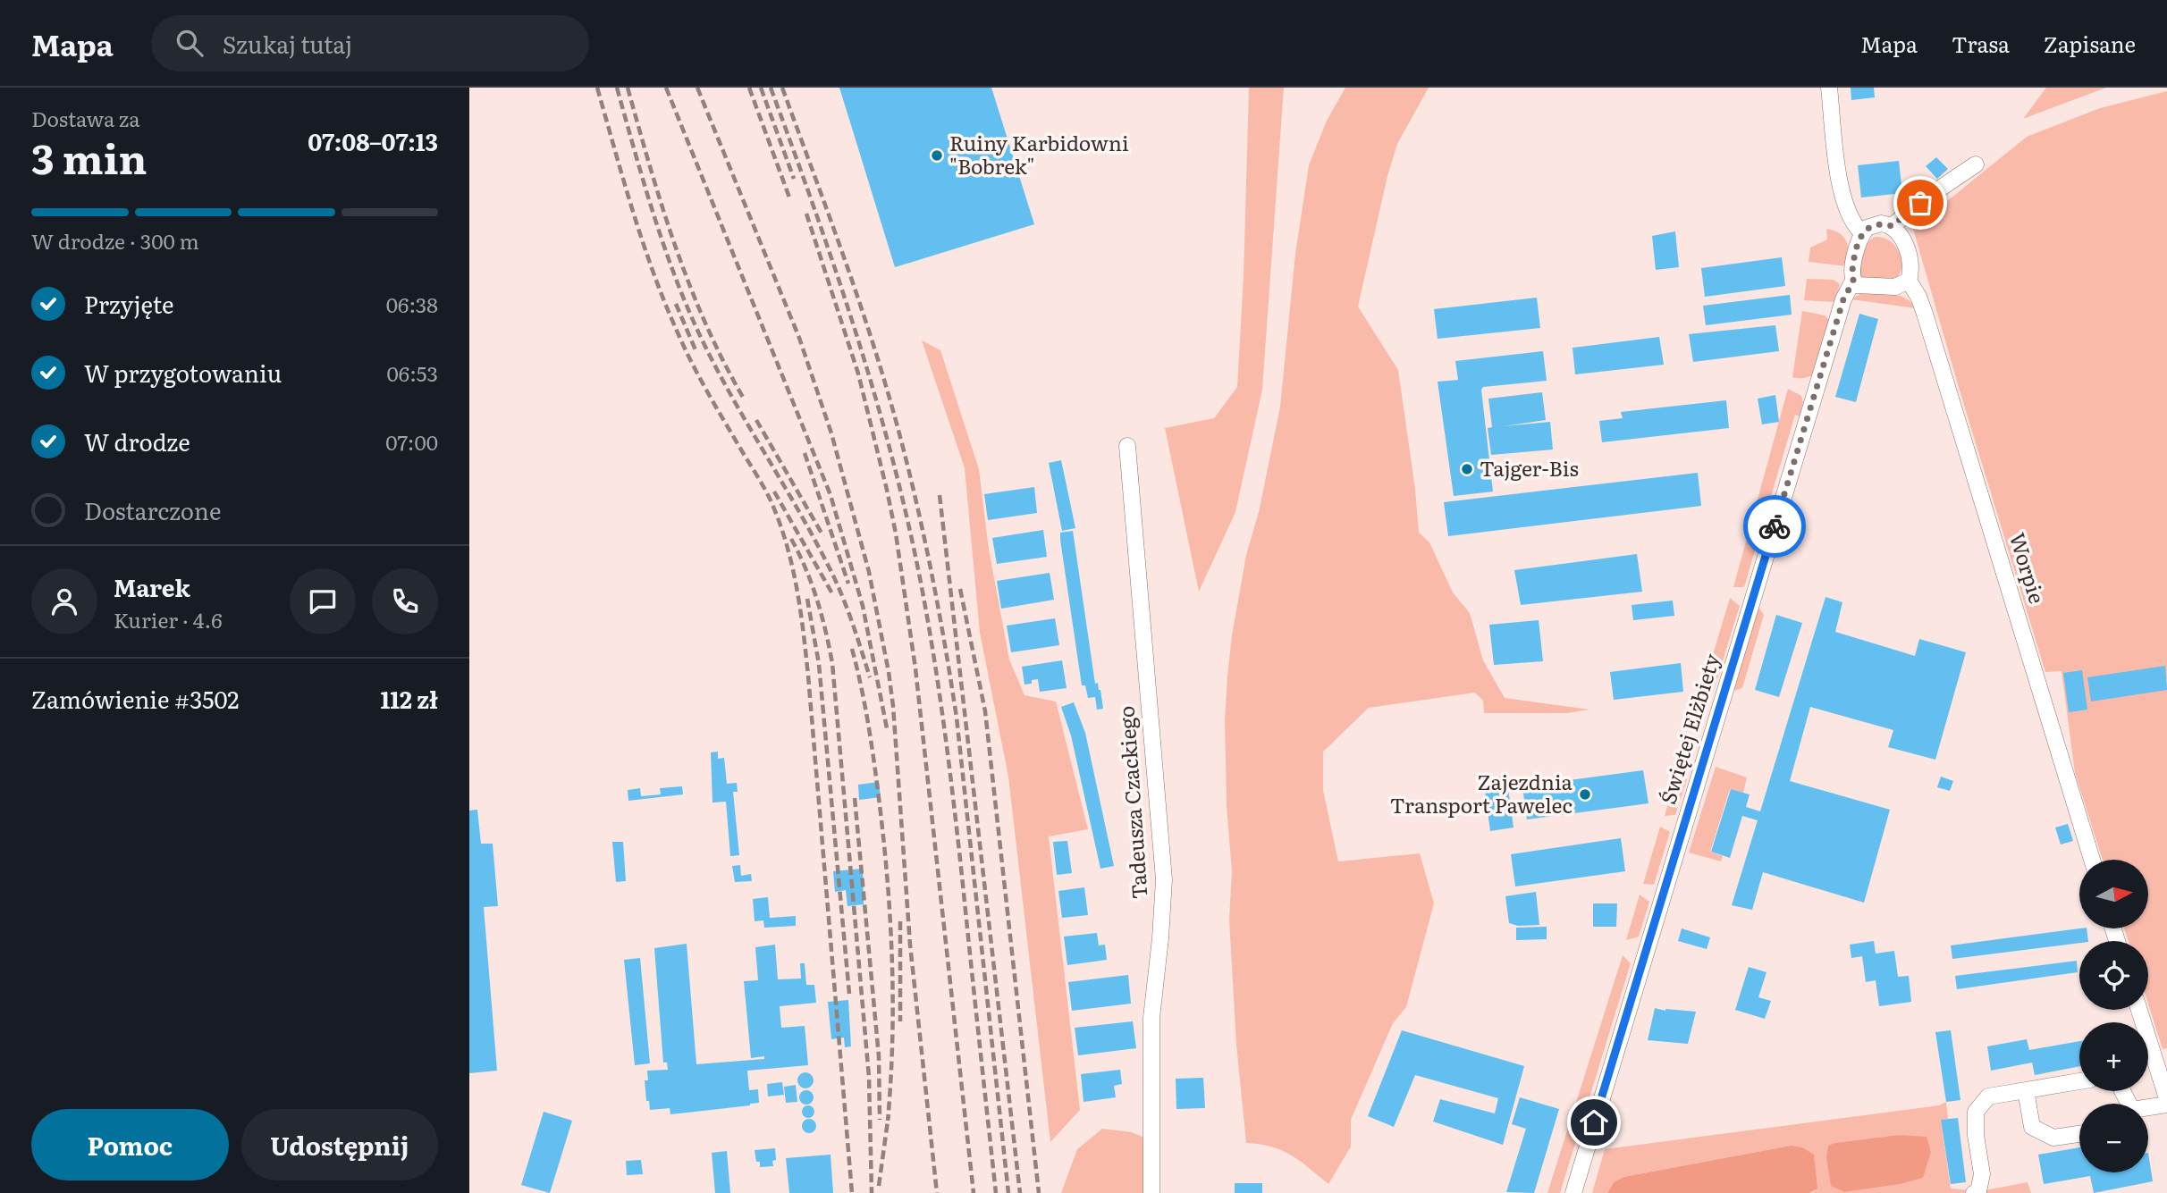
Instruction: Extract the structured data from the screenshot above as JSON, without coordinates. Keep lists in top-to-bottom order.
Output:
{
  "streets": {
    "street": ["Worpie", "Świętej Elżbiety", "Tadeusza Czackiego"]
  },
  "crossings": [
    ["Worpie", "Świętej Elżbiety"]
  ],
  "places": ["Ruiny Karbidowni \"Bobrek\"", "Tajger-Bis", "Zajezdnia Transport Pawelec"],
  "north": "right",
  "page": {
    "header": "Mapa",
    "search": "Szukaj tutaj",
    "nav": ["Mapa", "Trasa", "Zapisane"],
    "heading": ["3 min", "Dostawa za", "07:08–07:13"],
    "panel": [
      "Marek",
      "Kurier · 4.6",
      "Zamówienie #3502",
      "112 zł"
    ],
    "bar": "W drodze · 300 m",
    "list": [
      ["Przyjęte", "06:38"],
      ["W przygotowaniu", "06:53"],
      ["W drodze", "07:00"],
      "Dostarczone"
    ],
    "map_buttons": ["+", "−"],
    "buttons": ["Pomoc", "Udostępnij"]
  }
}
